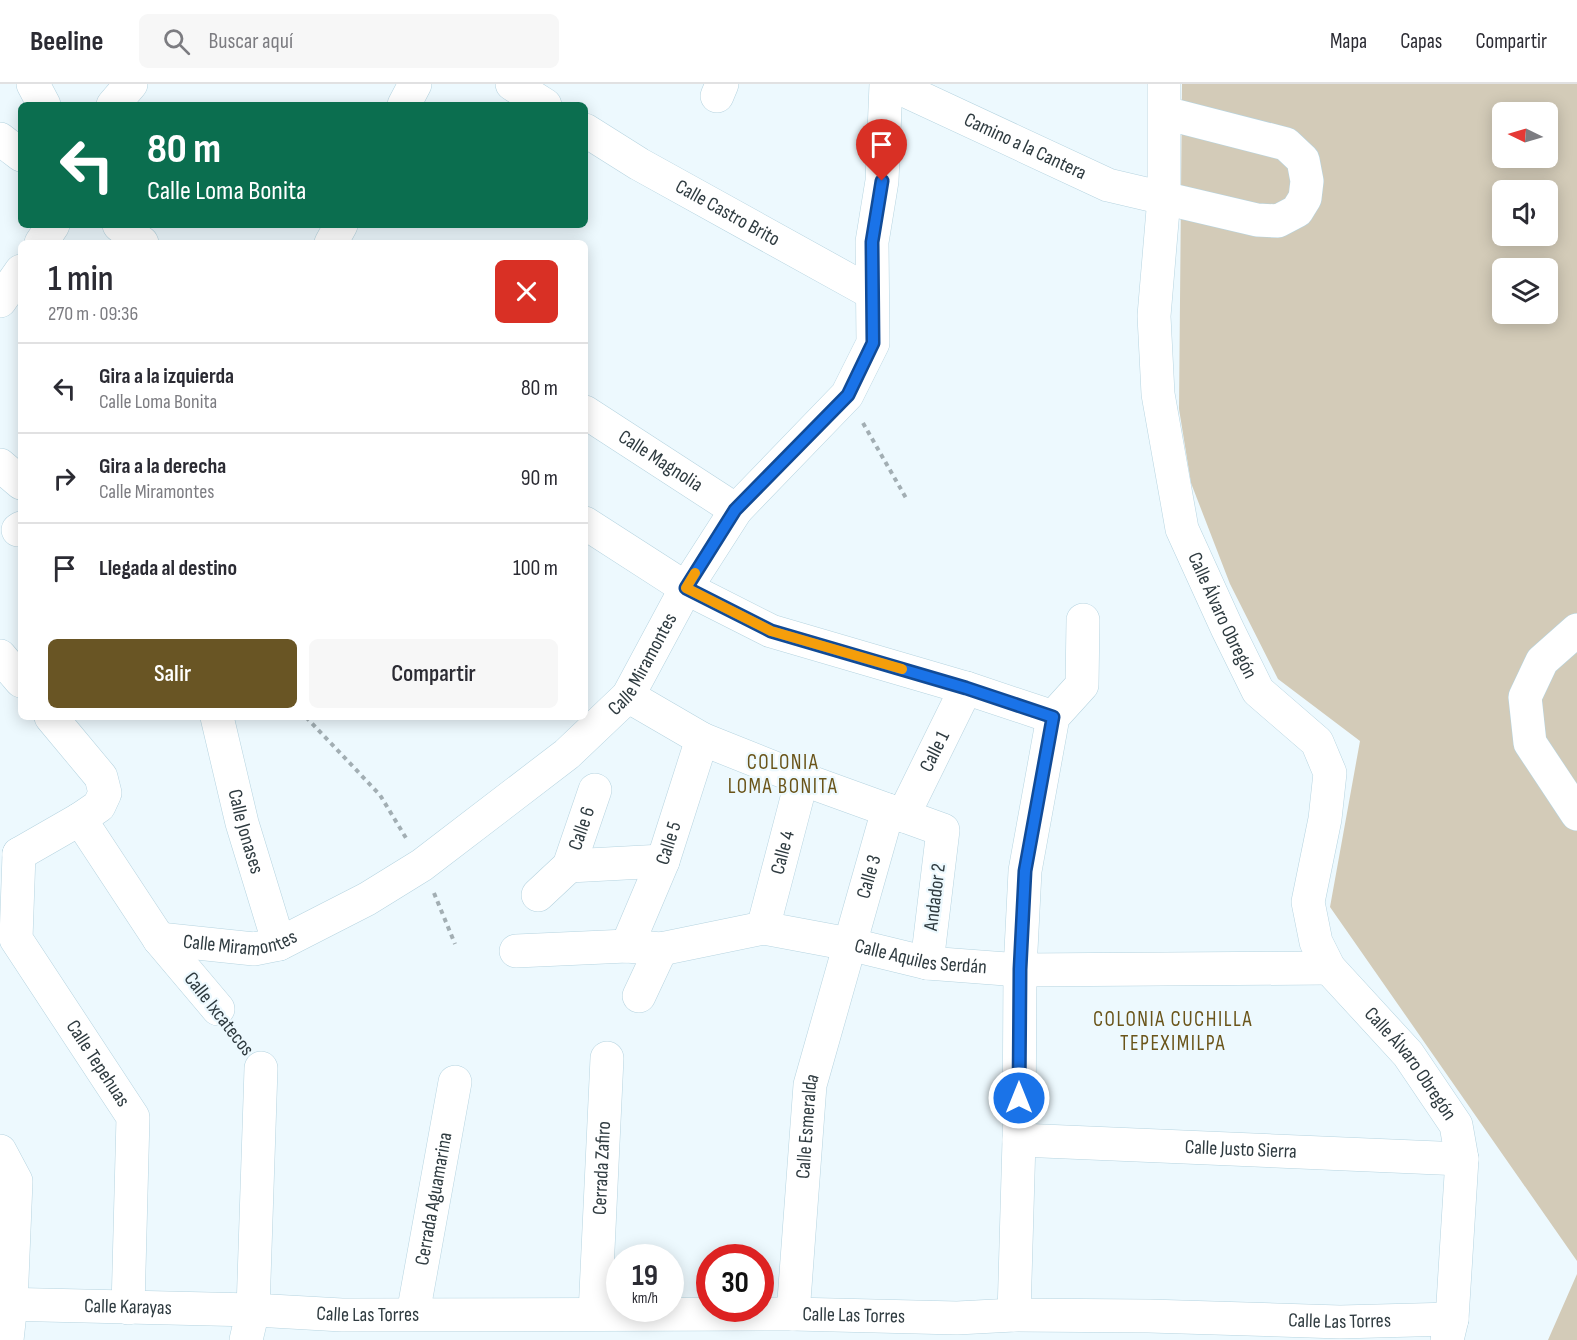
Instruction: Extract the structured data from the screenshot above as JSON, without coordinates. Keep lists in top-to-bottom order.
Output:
{
  "streets": {
    "street": [
      "Camino a la Cantera",
      "Calle Castro Brito",
      "Calle Magnolia",
      "Calle Álvaro Obregón",
      "Calle Miramontes",
      "Calle 1",
      "Calle 6",
      "Calle Jonases",
      "Calle 5",
      "Calle 4",
      "Calle 3",
      "Andador 2",
      "Calle Aquiles Serdán",
      "Calle Ixcatecos",
      "Calle Tepehuas",
      "Calle Esmeralda",
      "Calle Justo Sierra",
      "Cerrada Zafiro",
      "Cerrada Aguamarina",
      "Calle Karayas",
      "Calle Las Torres"
    ]
  },
  "crossings": [
    ["Camino a la Cantera", "Calle Álvaro Obregón"],
    ["Camino a la Cantera", "Calle Miramontes"],
    ["Calle Castro Brito", "Calle Miramontes"],
    ["Calle Magnolia", "Calle Miramontes"],
    ["Calle Álvaro Obregón", "Calle Aquiles Serdán"],
    ["Calle Álvaro Obregón", "Calle Justo Sierra"],
    ["Calle Álvaro Obregón", "Calle Las Torres"],
    ["Calle Miramontes", "Calle Jonases"],
    ["Calle Miramontes", "Calle Ixcatecos"],
    ["Calle 1", "Calle 3"],
    ["Calle 1", "Andador 2"],
    ["Calle 5", "Calle Aquiles Serdán"],
    ["Calle 4", "Calle Aquiles Serdán"],
    ["Calle 3", "Andador 2"],
    ["Calle 3", "Calle Aquiles Serdán"],
    ["Calle 3", "Calle Esmeralda"],
    ["Andador 2", "Calle Aquiles Serdán"],
    ["Calle Aquiles Serdán", "Calle Esmeralda"],
    ["Calle Ixcatecos", "Calle Karayas"],
    ["Calle Ixcatecos", "Calle Las Torres"],
    ["Calle Tepehuas", "Calle Karayas"],
    ["Calle Esmeralda", "Calle Las Torres"],
    ["Cerrada Zafiro", "Calle Las Torres"],
    ["Cerrada Aguamarina", "Calle Las Torres"],
    ["Calle Karayas", "Calle Las Torres"]
  ],
  "districts": ["COLONIA LOMA BONITA", "COLONIA CUCHILLA TEPEXIMILPA"],
  "north": "left",
  "page": {
    "header": "Beeline",
    "search": "Buscar aquí",
    "nav": ["Mapa", "Capas", "Compartir"],
    "turn": ["80 m", "Calle Loma Bonita"],
    "heading": ["1 min", "270 m · 09:36"],
    "list": [
      {
        "name": "Gira a la izquierda",
        "note": "Calle Loma Bonita",
        "value": "80 m"
      },
      {
        "name": "Gira a la derecha",
        "note": "Calle Miramontes",
        "value": "90 m"
      },
      {
        "name": "Llegada al destino",
        "value": "100 m"
      }
    ],
    "buttons": ["Salir", "Compartir"],
    "speed": "19 km/h",
    "limit": "30"
  }
}
